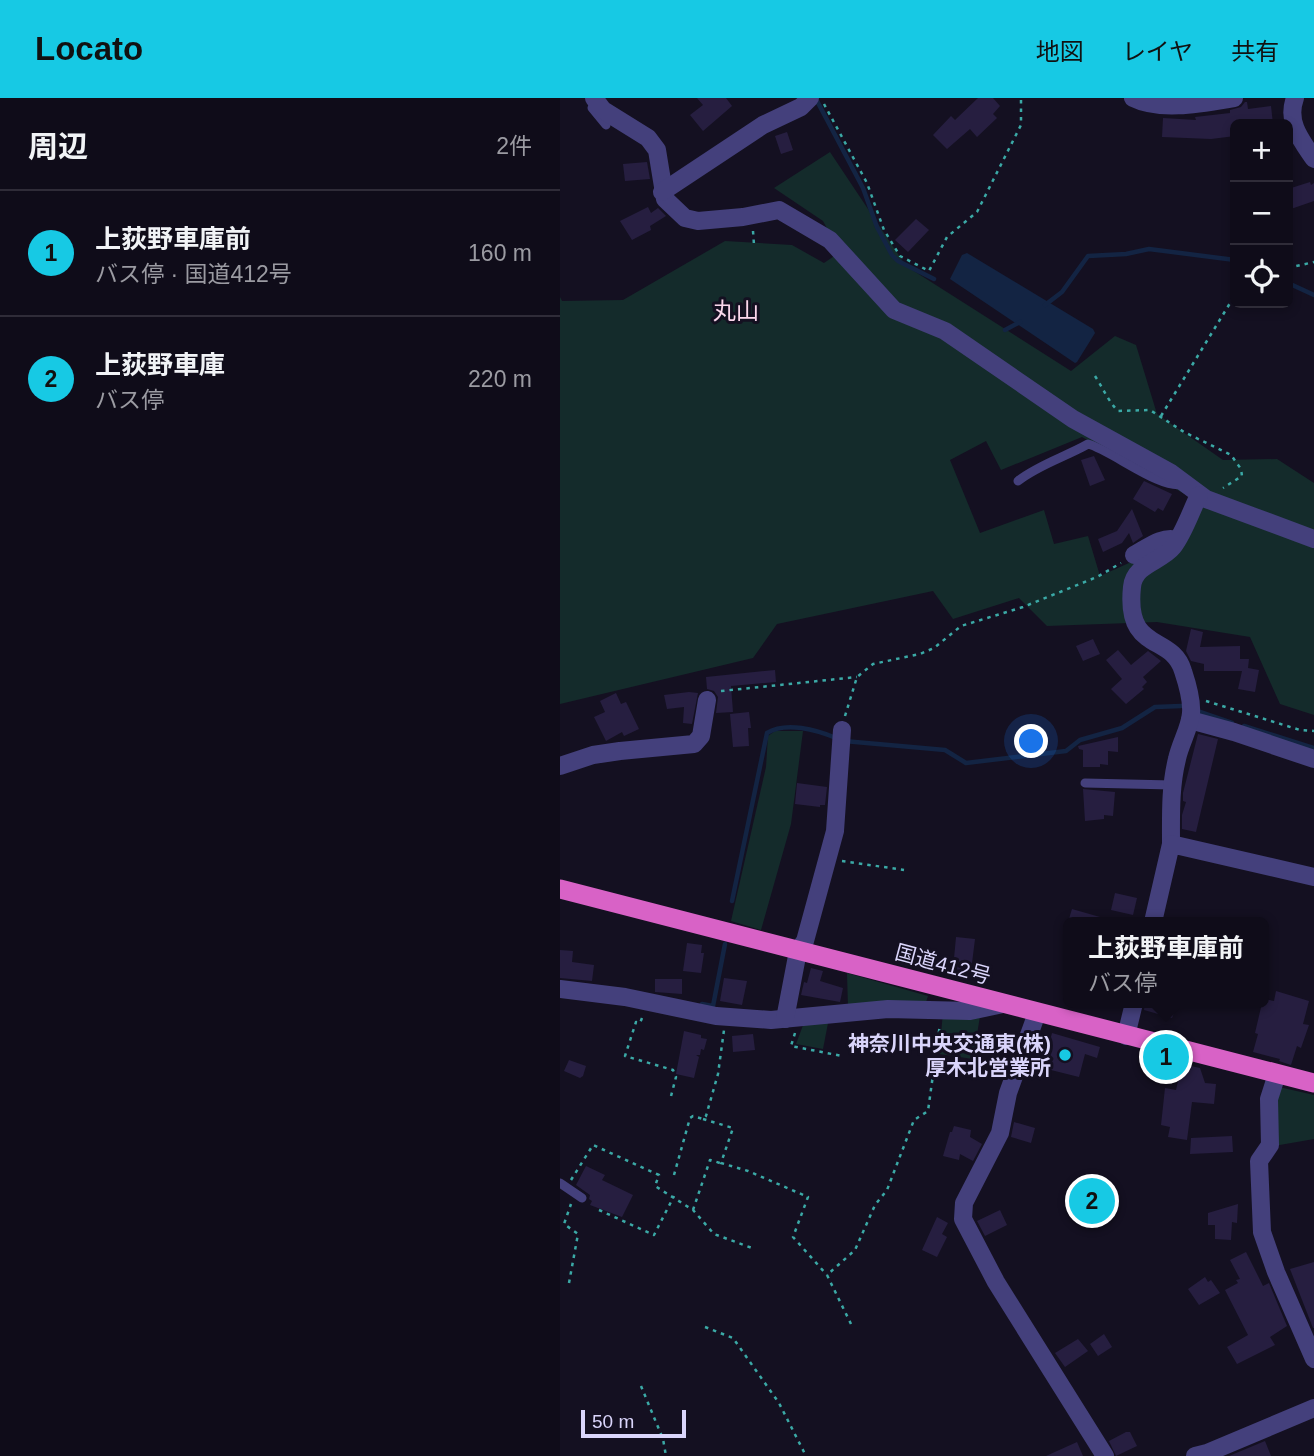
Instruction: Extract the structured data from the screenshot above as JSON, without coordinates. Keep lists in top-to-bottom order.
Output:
{
  "streets": {
    "highway": ["国道412号"]
  },
  "districts": ["丸山"],
  "places": ["神奈川中央交通東(株) 厚木北営業所"],
  "scale_bar": "50 m",
  "page": {
    "header": "Locato",
    "nav": ["地図", "レイヤ", "共有"],
    "heading": ["周辺", "2件"],
    "map_buttons": ["+", "−"],
    "list": [
      {
        "mark": "1",
        "name": "上荻野車庫前",
        "note": "バス停 · 国道412号",
        "value": "160 m"
      },
      {
        "mark": "2",
        "name": "上荻野車庫",
        "note": "バス停",
        "value": "220 m"
      }
    ],
    "popup": ["上荻野車庫前", "バス停"],
    "pins": ["1", "2"],
    "scale": "50 m"
  }
}
